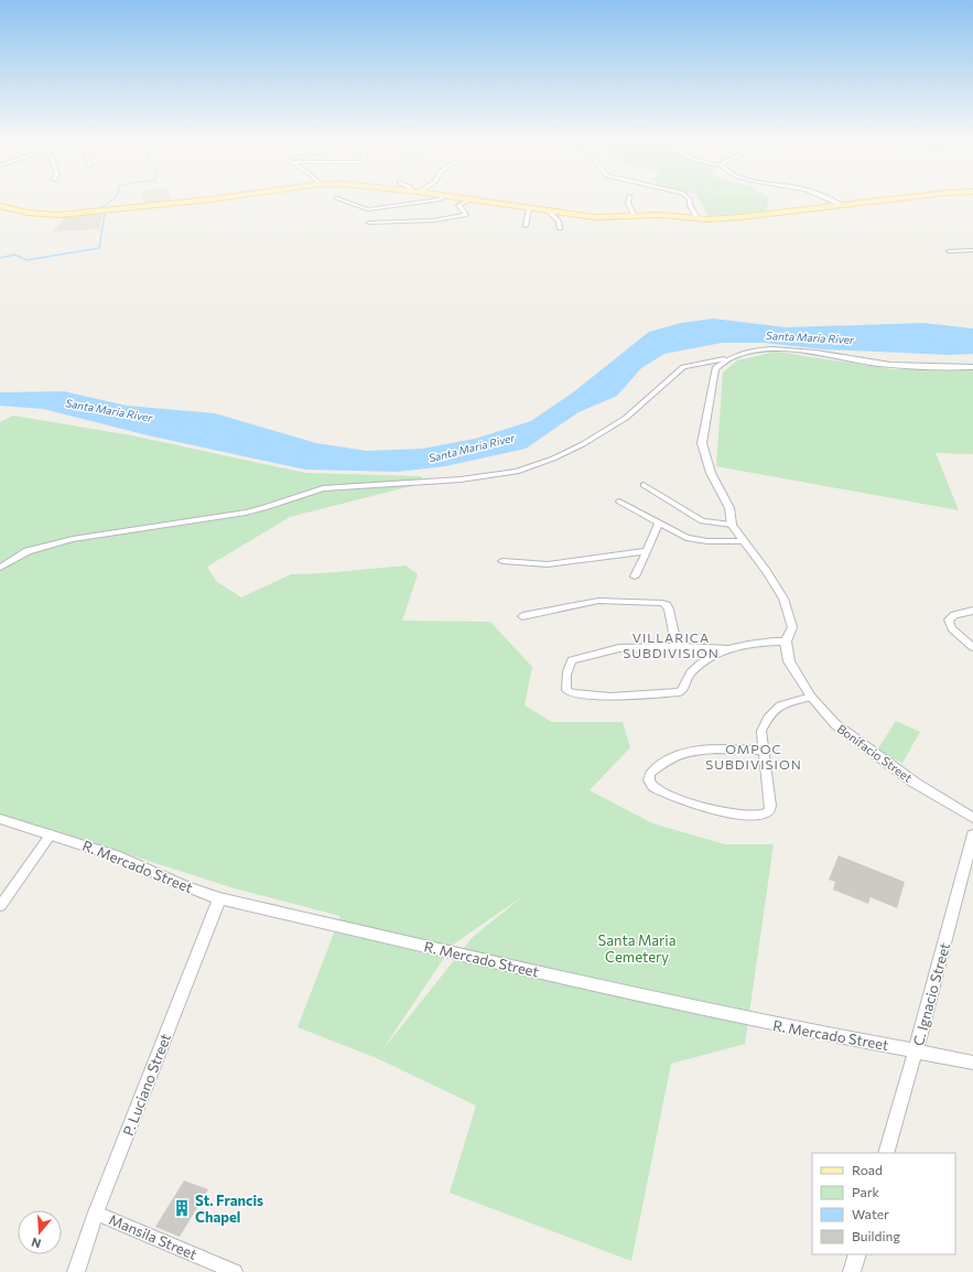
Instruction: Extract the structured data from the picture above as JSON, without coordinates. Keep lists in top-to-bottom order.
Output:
{
  "streets": {
    "street": [
      "Bonifacio Street",
      "R. Mercado Street",
      "C. Ignacio Street",
      "P. Luciano Street",
      "Mansila Street"
    ]
  },
  "crossings": [
    ["R. Mercado Street", "C. Ignacio Street"],
    ["R. Mercado Street", "P. Luciano Street"],
    ["P. Luciano Street", "Mansila Street"]
  ],
  "districts": ["VILLARICA SUBDIVISION", "OMPOC SUBDIVISION"],
  "water": ["Santa Maria River"],
  "parks": ["Santa Maria Cemetery"],
  "places": {
    "building": ["St. Francis Chapel"]
  },
  "legend": [
    "Road",
    "Park",
    "Water",
    "Building"
  ],
  "north": "bottom"
}
